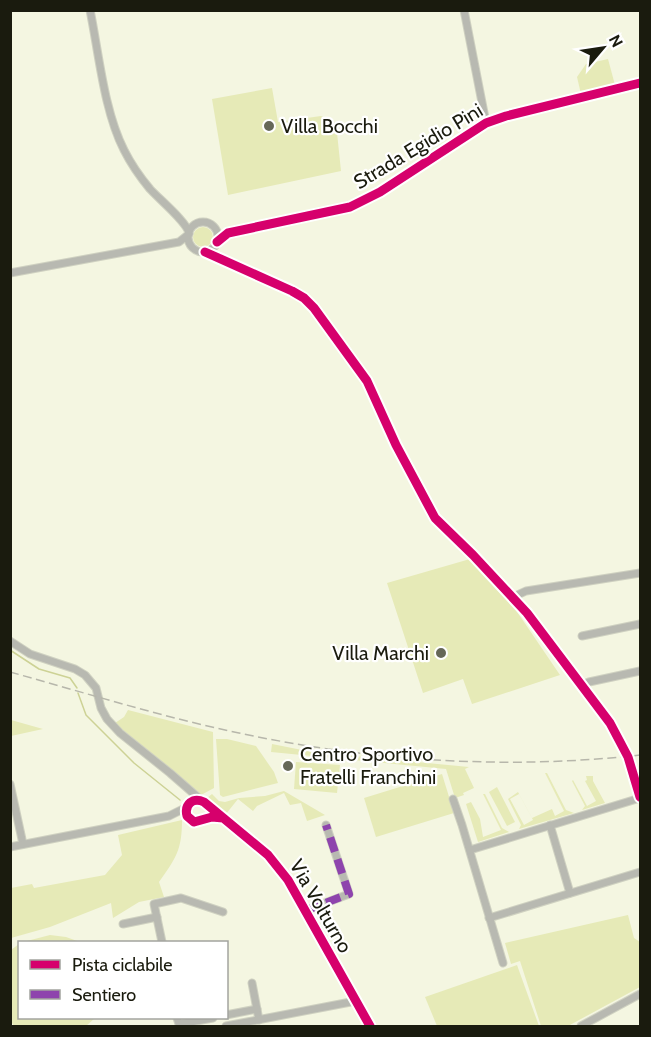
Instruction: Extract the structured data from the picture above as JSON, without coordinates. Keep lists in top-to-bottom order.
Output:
{
  "streets": {
    "street": ["Strada Egidio Pini", "Via Volturno"]
  },
  "places": ["Villa Bocchi", "Villa Marchi", "Centro Sportivo Fratelli Franchini"],
  "legend": ["Pista ciclabile", "Sentiero"],
  "north": "top right"
}
